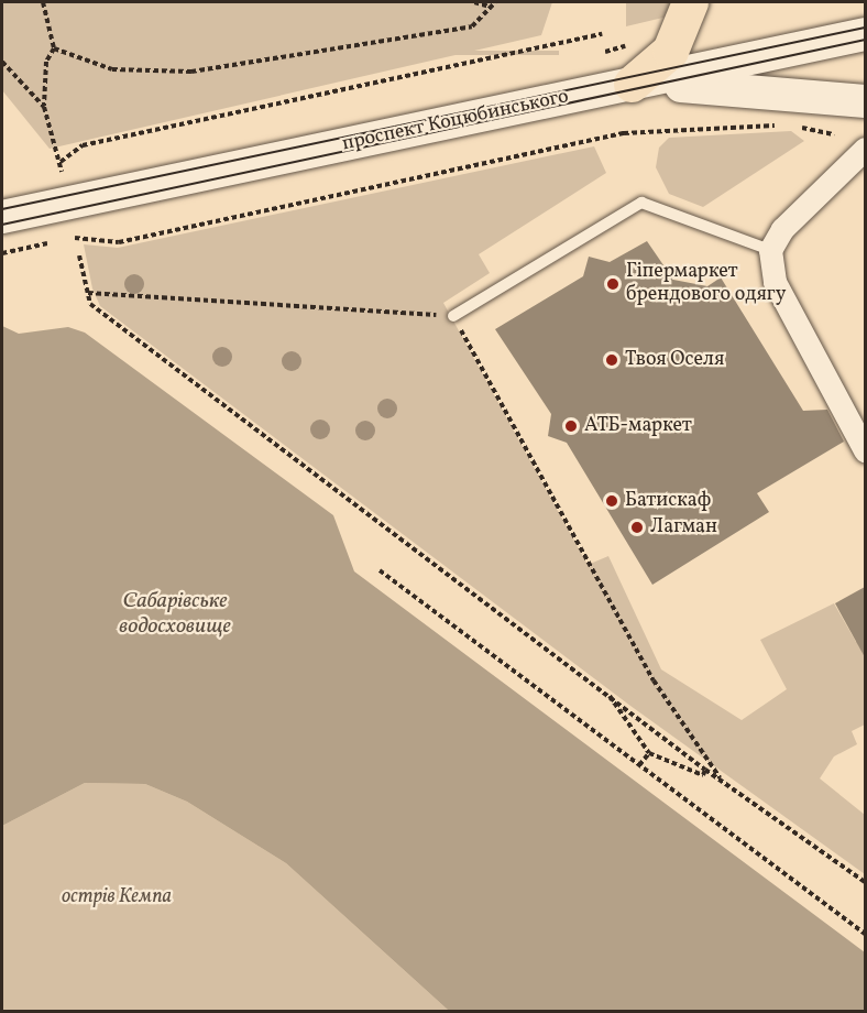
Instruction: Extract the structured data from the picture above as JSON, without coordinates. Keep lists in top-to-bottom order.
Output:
{
  "streets": {
    "street": ["проспект Коцюбинського"]
  },
  "water": ["Сабарівське водосховище"],
  "parks": ["острів Кемпа"],
  "places": [
    "Гіпермаркет брендового одягу",
    "Твоя Оселя",
    "АТБ-маркет",
    "Батискаф",
    "Лагман"
  ]
}
